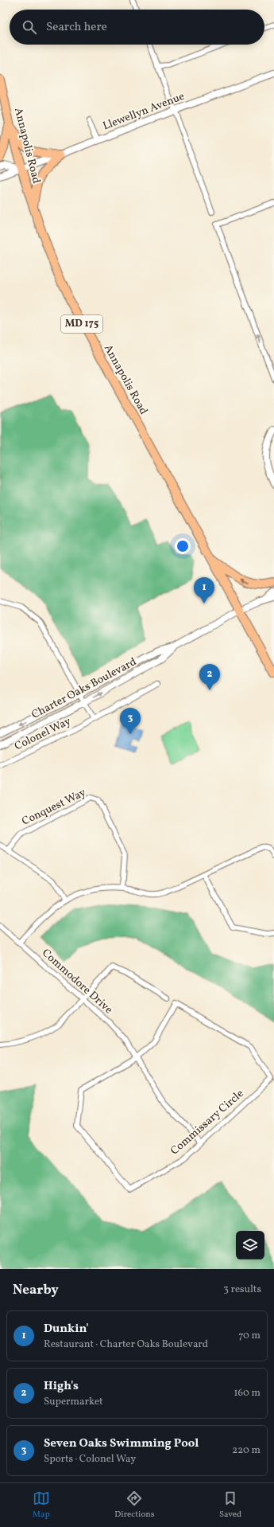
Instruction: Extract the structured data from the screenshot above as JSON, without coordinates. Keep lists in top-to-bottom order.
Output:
{
  "streets": {
    "main road": ["Annapolis Road", "MD 175"],
    "street": [
      "Llewellyn Avenue",
      "Charter Oaks Boulevard",
      "Colonel Way",
      "Conquest Way",
      "Commodore Drive",
      "Commissary Circle"
    ]
  },
  "crossings": [
    ["Llewellyn Avenue", "Annapolis Road"],
    ["Annapolis Road", "Charter Oaks Boulevard"],
    ["Commodore Drive", "Commissary Circle"]
  ],
  "page": {
    "search": "Search here",
    "pins": ["1", "2", "3"],
    "heading": ["Nearby", "3 results"],
    "list": [
      {
        "mark": "1",
        "name": "Dunkin'",
        "note": "Restaurant · Charter Oaks Boulevard",
        "value": "70 m"
      },
      {
        "mark": "2",
        "name": "High's",
        "note": "Supermarket",
        "value": "160 m"
      },
      {
        "mark": "3",
        "name": "Seven Oaks Swimming Pool",
        "note": "Sports · Colonel Way",
        "value": "220 m"
      }
    ],
    "nav": ["Map", "Directions", "Saved"]
  }
}
